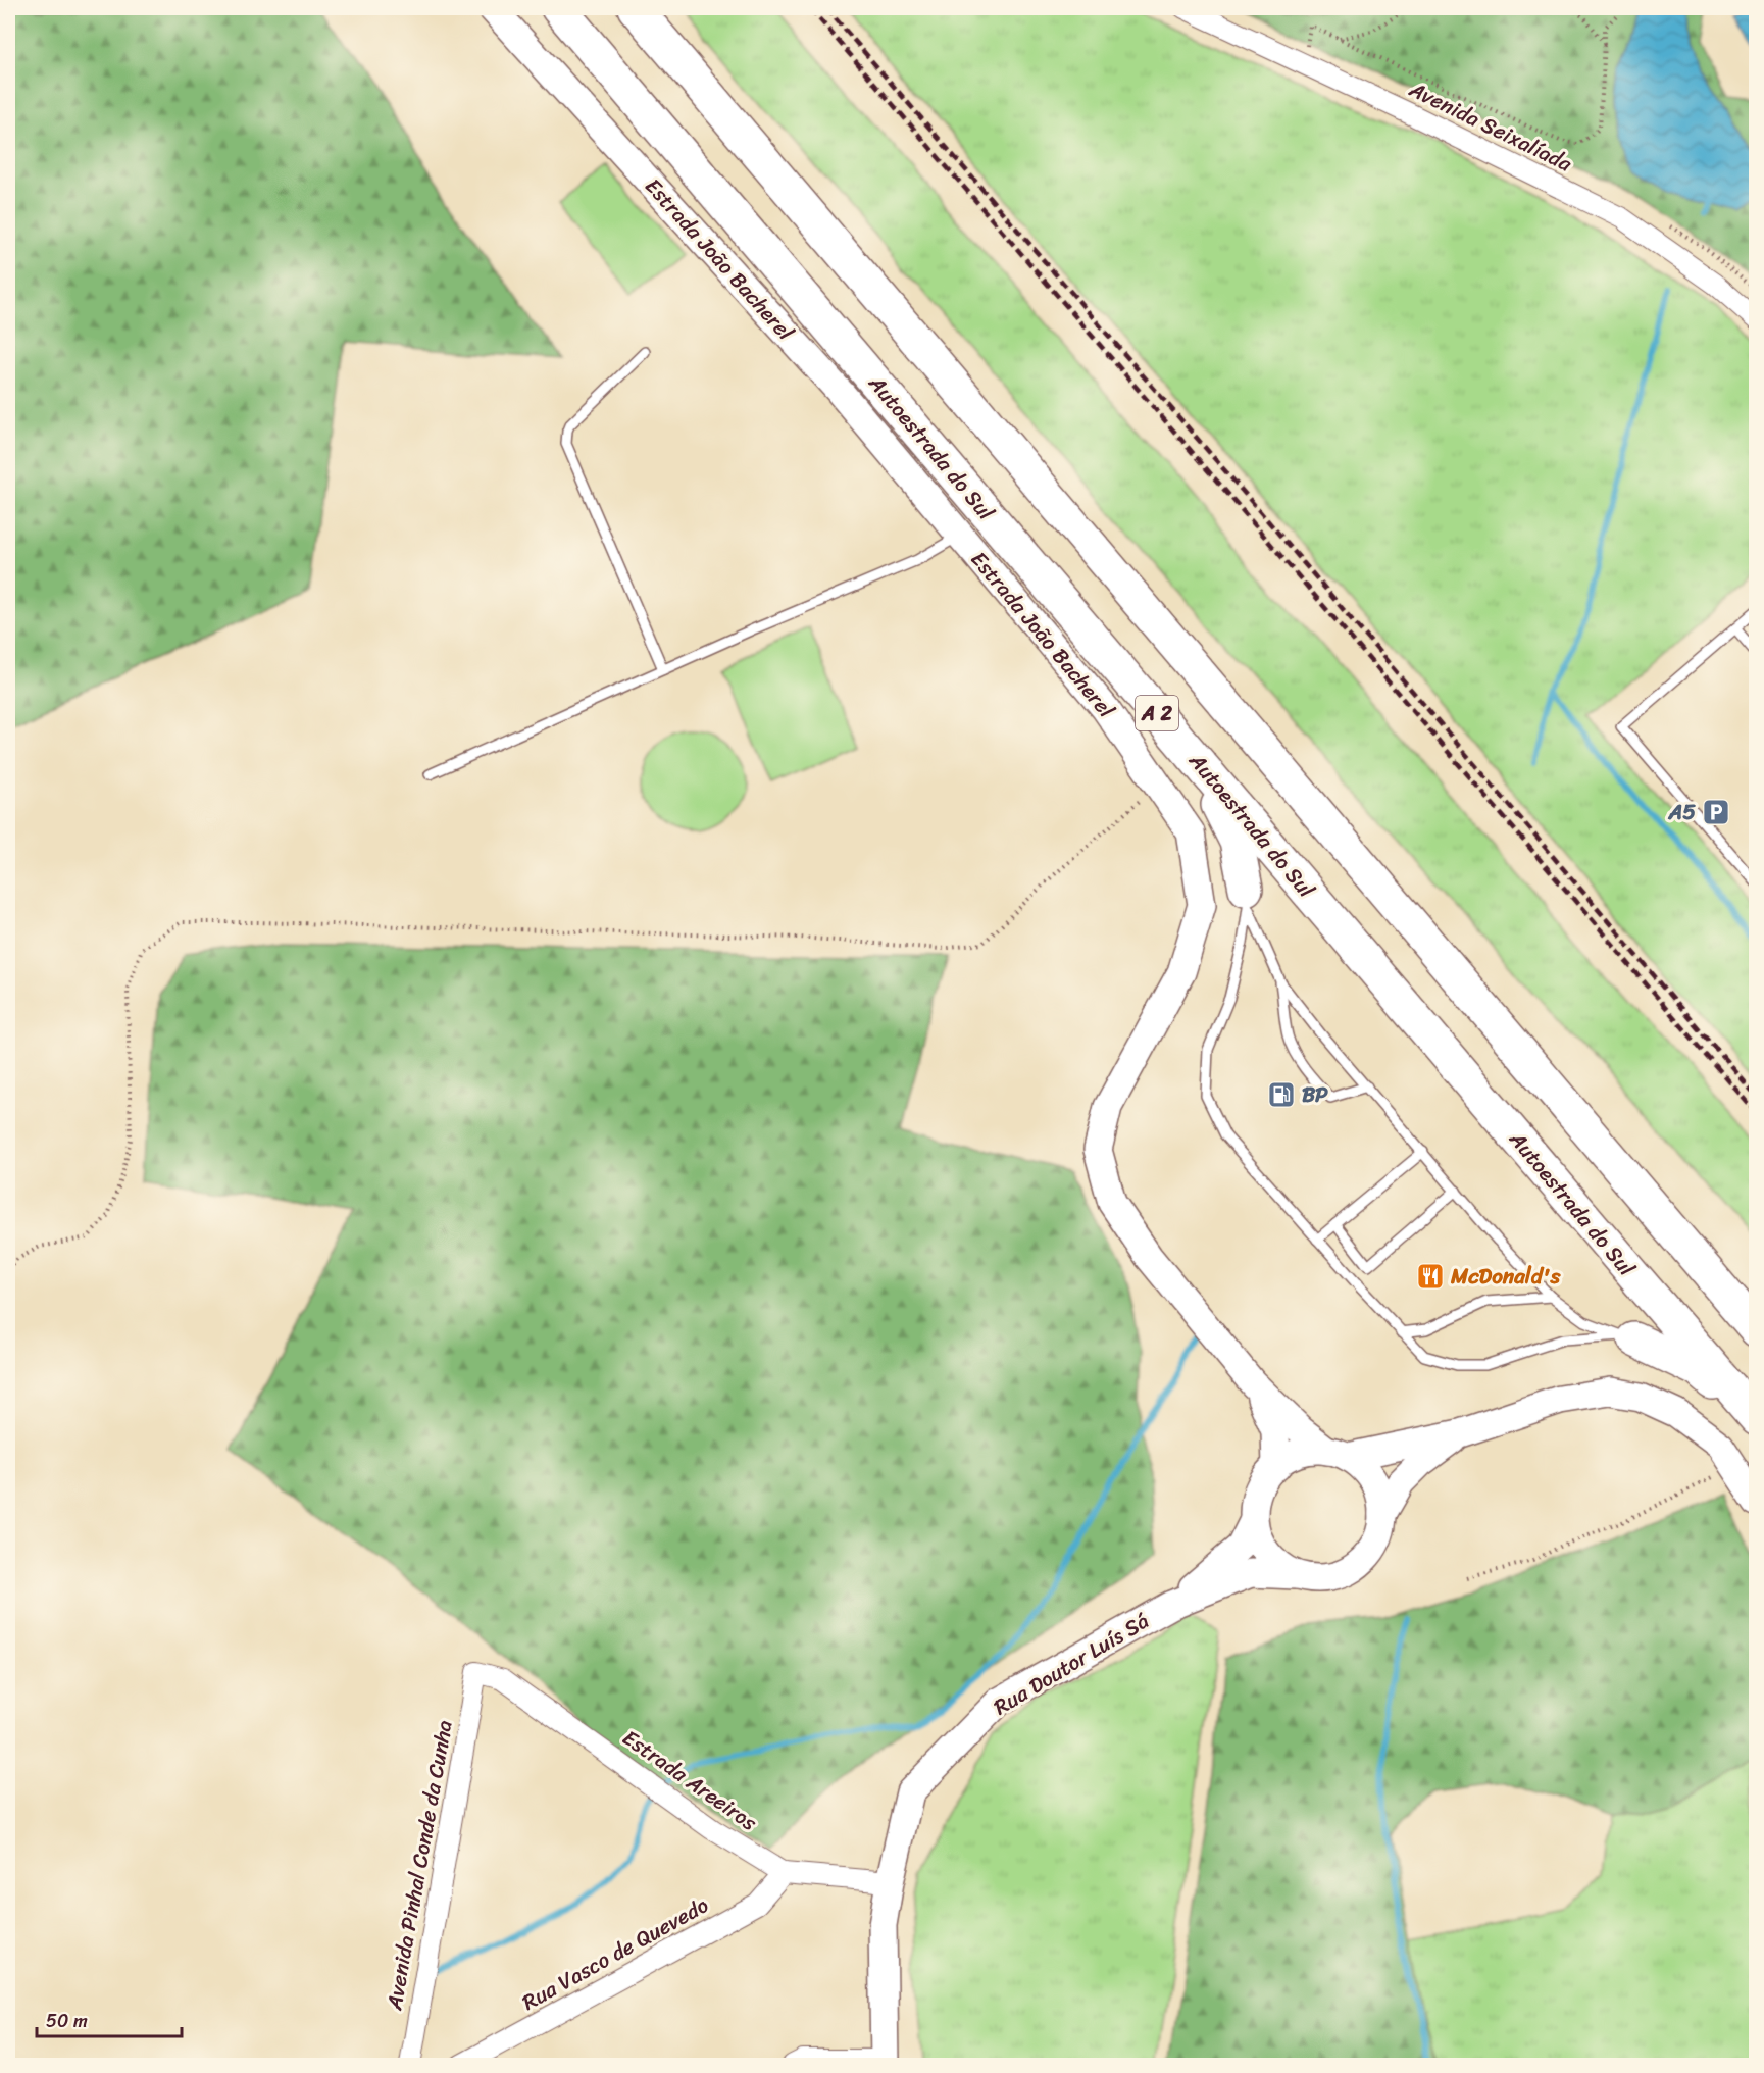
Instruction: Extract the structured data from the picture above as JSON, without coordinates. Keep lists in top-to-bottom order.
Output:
{
  "streets": {
    "highway": ["Autoestrada do Sul", "A 2"],
    "street": [
      "Avenida Seixalíada",
      "Estrada João Bacherel",
      "Rua Doutor Luís Sá",
      "Estrada Areeiros",
      "Avenida Pinhal Conde da Cunha",
      "Rua Vasco de Quevedo"
    ]
  },
  "crossings": [
    ["Rua Doutor Luís Sá", "Estrada Areeiros"],
    ["Estrada Areeiros", "Avenida Pinhal Conde da Cunha"],
    ["Estrada Areeiros", "Rua Vasco de Quevedo"]
  ],
  "places": {
    "parking": ["A5"],
    "fuel station": ["BP"],
    "restaurant": ["McDonald's"]
  },
  "scale_bar": "50 m"
}
